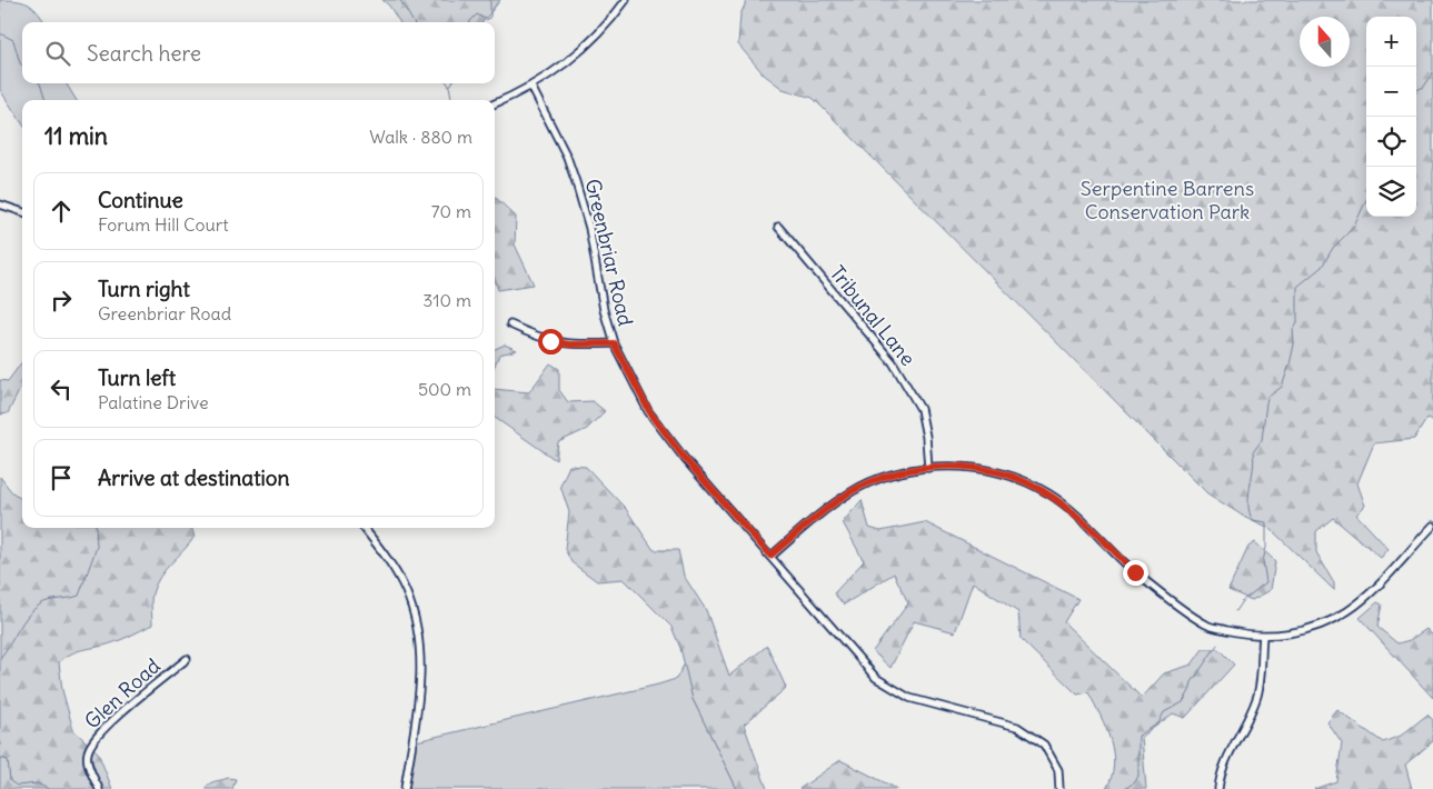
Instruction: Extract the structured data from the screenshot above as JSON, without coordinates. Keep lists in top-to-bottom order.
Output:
{
  "streets": {
    "street": ["Greenbriar Road", "Tribunal Lane", "Glen Road"]
  },
  "parks": ["Serpentine Barrens Conservation Park"],
  "north": "top",
  "page": {
    "map_buttons": ["+", "−"],
    "search": "Search here",
    "heading": ["11 min", "Walk · 880 m"],
    "list": [
      ["Continue", "Forum Hill Court", "70 m"],
      ["Turn right", "Greenbriar Road", "310 m"],
      ["Turn left", "Palatine Drive", "500 m"],
      "Arrive at destination"
    ]
  }
}
